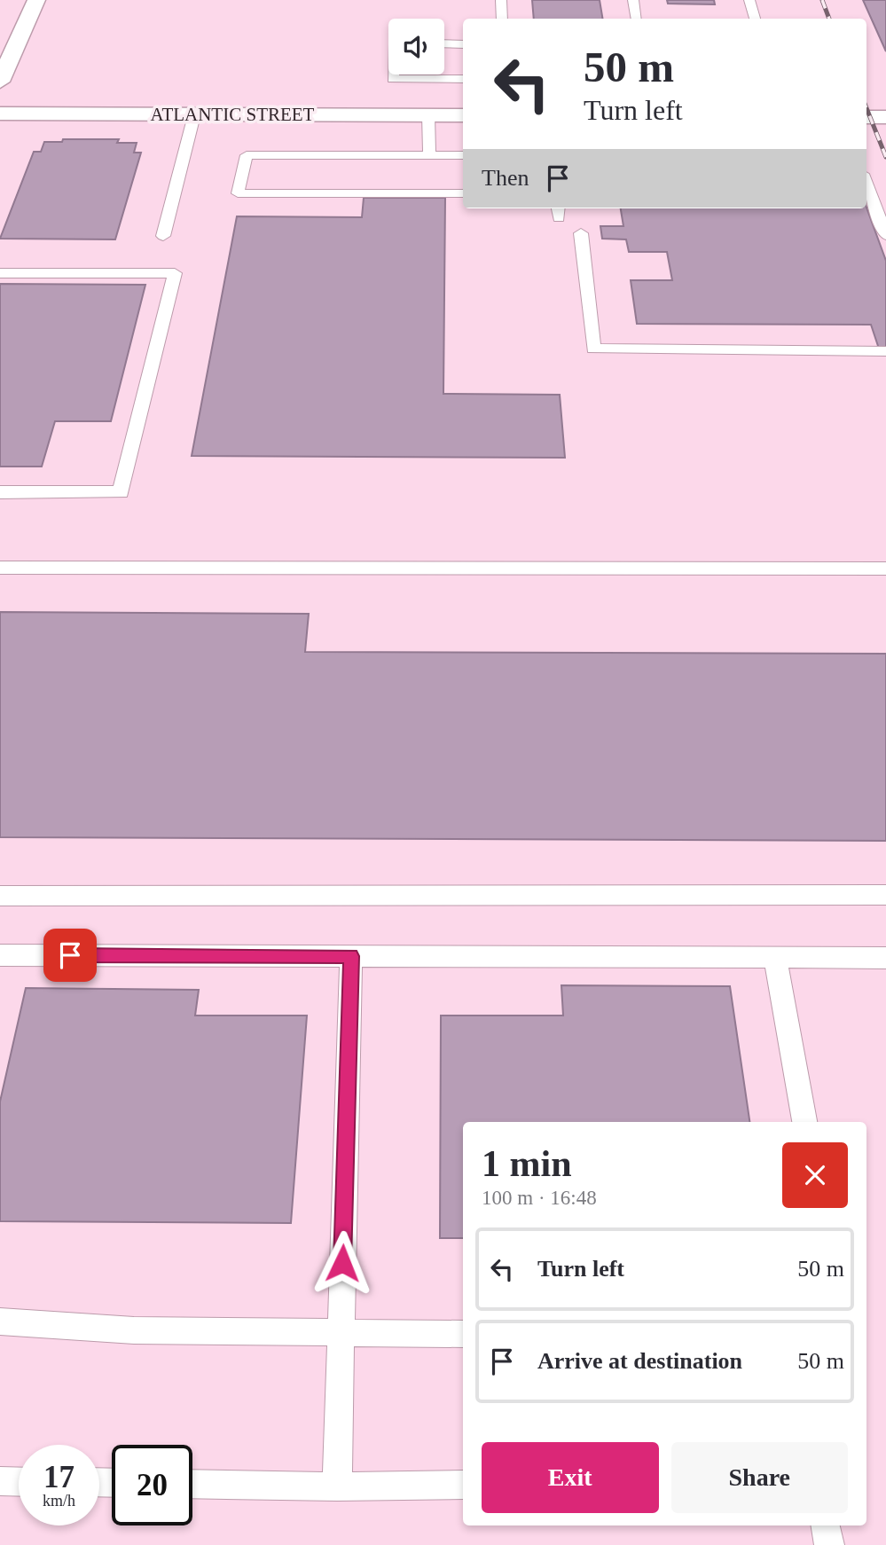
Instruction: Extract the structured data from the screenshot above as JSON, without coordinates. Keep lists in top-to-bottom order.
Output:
{
  "streets": {
    "street": ["ATLANTIC STREET"]
  },
  "page": {
    "turn": ["50 m", "Turn left"],
    "then": "Then",
    "heading": ["1 min", "100 m · 16:48"],
    "list": [
      {
        "name": "Turn left",
        "value": "50 m"
      },
      {
        "name": "Arrive at destination",
        "value": "50 m"
      }
    ],
    "buttons": ["Exit", "Share"],
    "speed": "17 km/h",
    "limit": "20"
  }
}
